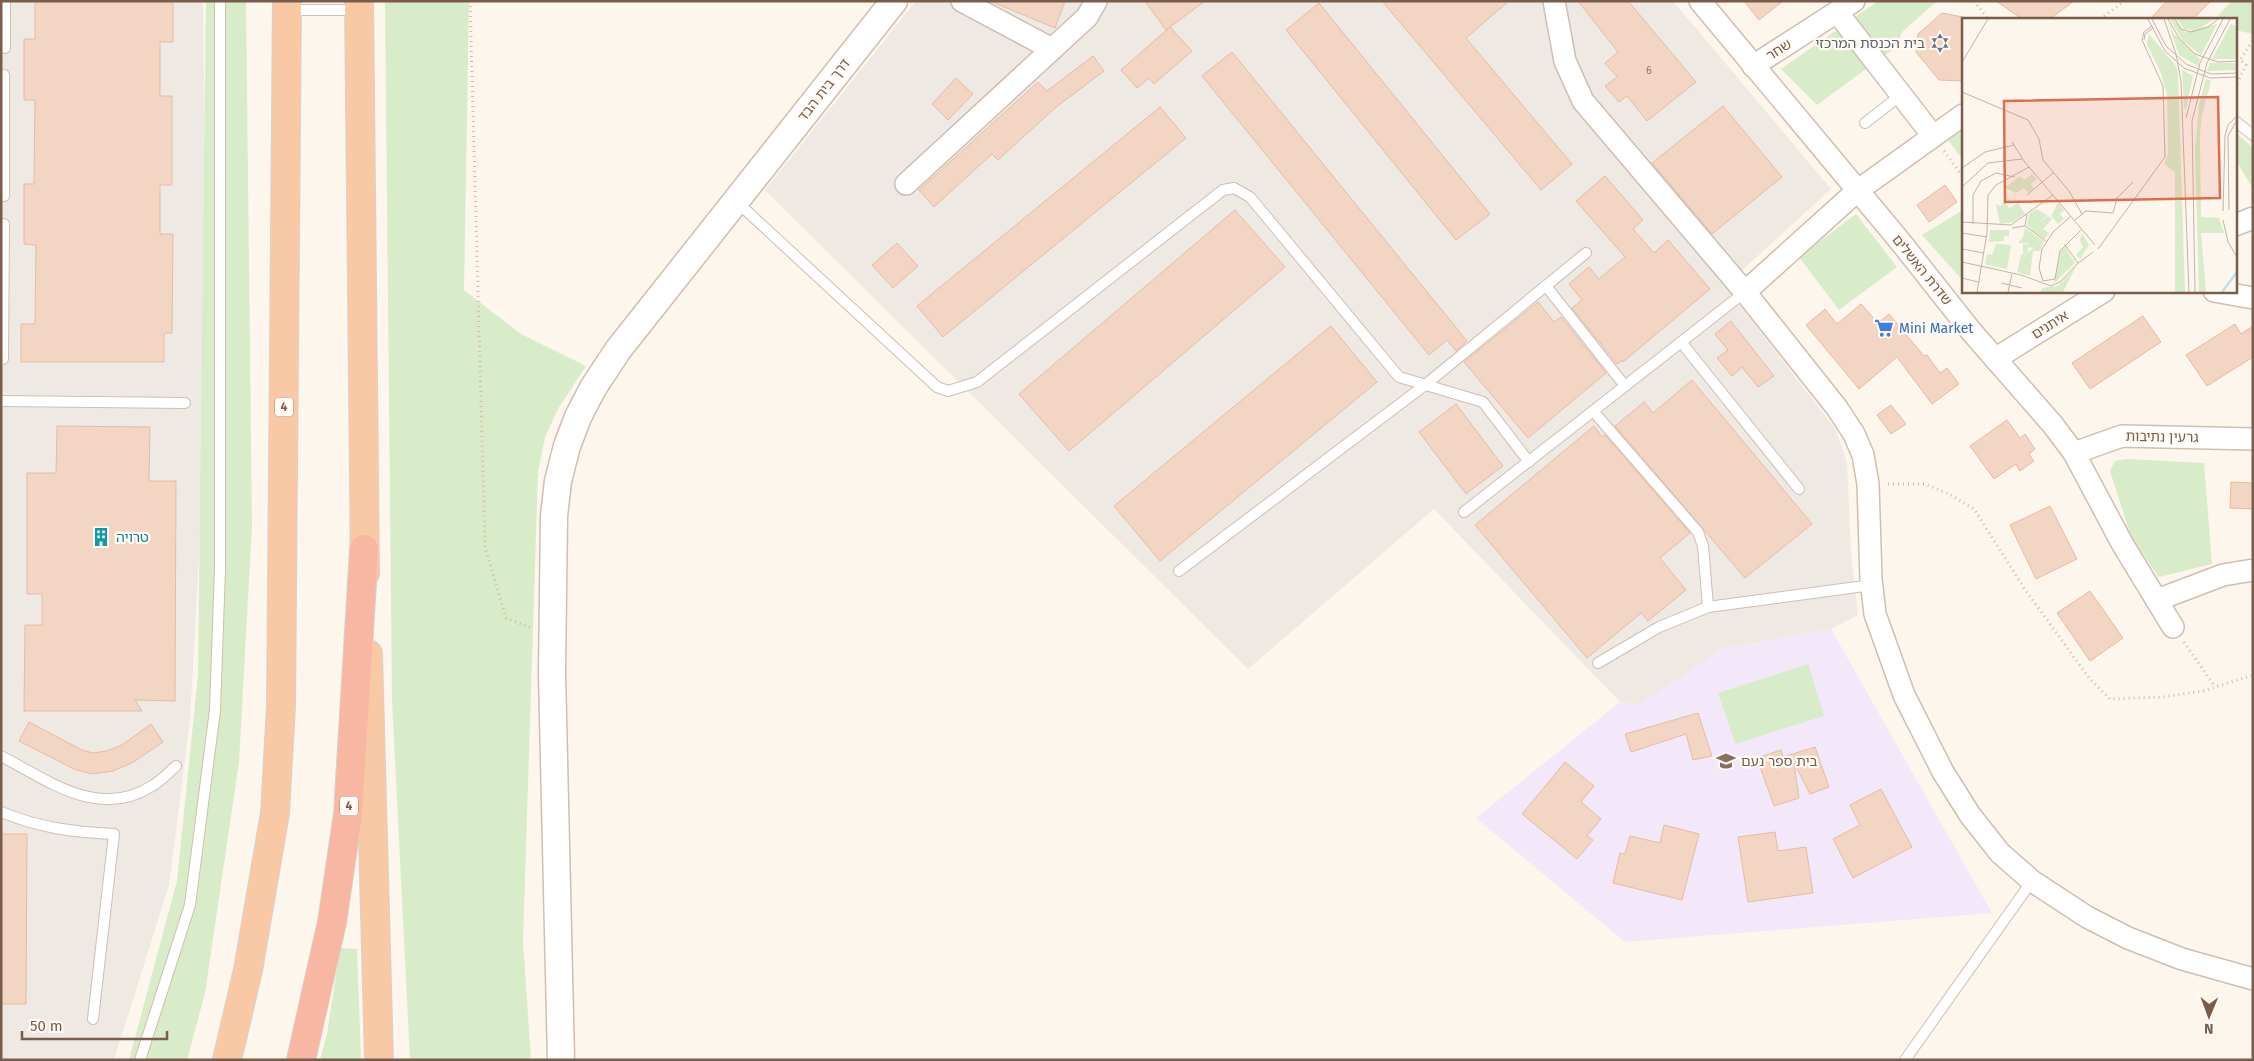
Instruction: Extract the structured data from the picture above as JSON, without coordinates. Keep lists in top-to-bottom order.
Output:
{
  "streets": {
    "highway": ["4"],
    "street": [
      "שחר",
      "דרך בית הבד",
      "שדרת האשלים",
      "איתנים",
      "גרעין נתיבות"
    ]
  },
  "crossings": [
    ["שחר", "שדרת האשלים"],
    ["שדרת האשלים", "איתנים"],
    ["שדרת האשלים", "גרעין נתיבות"]
  ],
  "places": {
    "synagogue": ["בית הכנסת המרכזי"],
    "supermarket": ["Mini Market"],
    "building": ["טרויה"],
    "school or university": ["בית ספר נעם"]
  },
  "house_numbers": ["6"],
  "scale_bar": "50 m",
  "north": "bottom"
}
